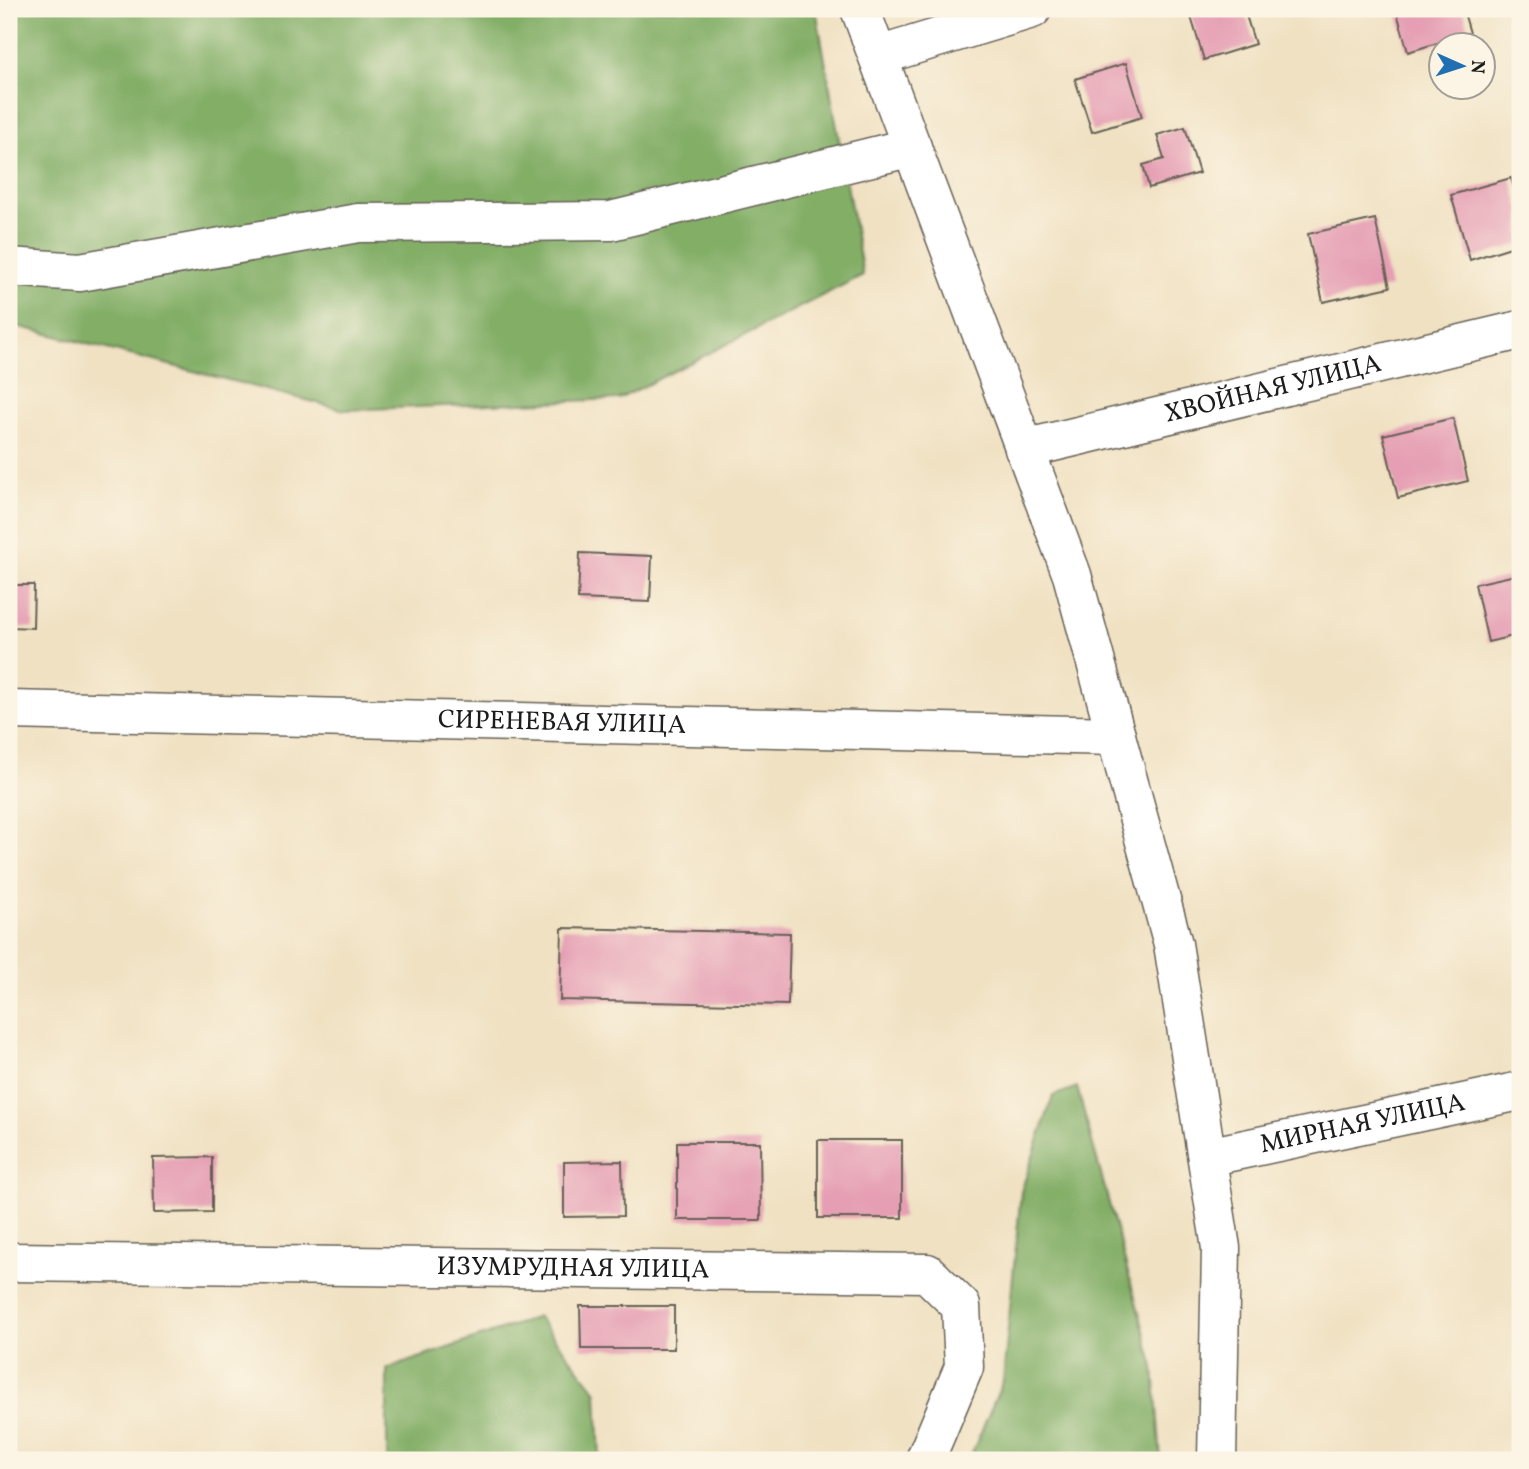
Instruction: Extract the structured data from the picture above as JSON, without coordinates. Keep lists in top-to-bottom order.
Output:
{
  "streets": {
    "street": [
      "ХВОЙНАЯ УЛИЦА",
      "СИРЕНЕВАЯ УЛИЦА",
      "МИРНАЯ УЛИЦА",
      "ИЗУМРУДНАЯ УЛИЦА"
    ]
  },
  "north": "right"
}
